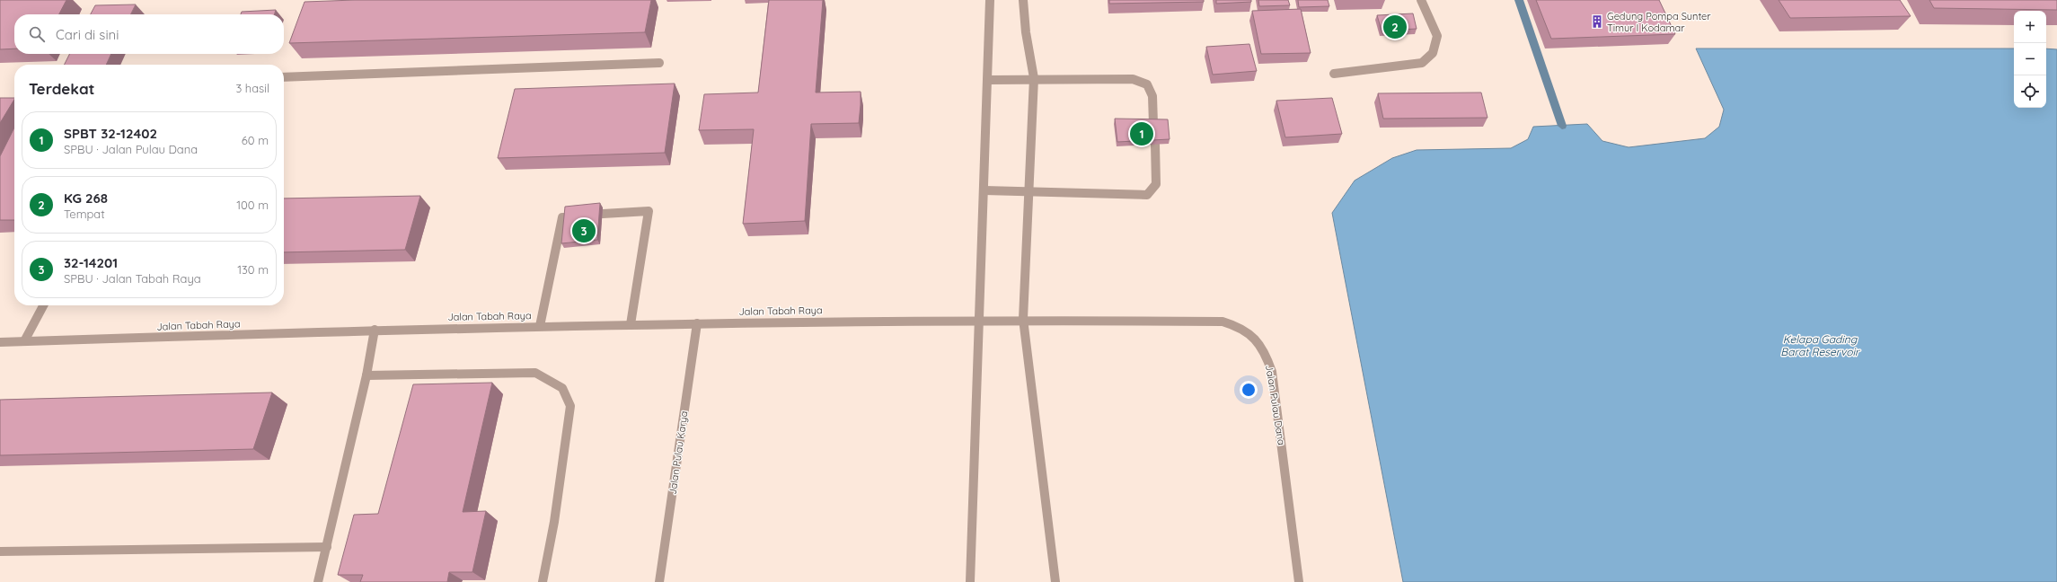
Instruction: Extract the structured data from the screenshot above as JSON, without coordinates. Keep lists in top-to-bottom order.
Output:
{
  "streets": {
    "street": ["Jalan Tabah Raya", "Jalan Pulau Dana", "Jalan Pulau Karya"]
  },
  "crossings": [
    ["Jalan Tabah Raya", "Jalan Pulau Dana"],
    ["Jalan Tabah Raya", "Jalan Pulau Karya"]
  ],
  "water": ["Kelapa Gading Barat Reservoir"],
  "places": {
    "building": ["Gedung Pompa Sunter Timur I Kodamar"]
  },
  "page": {
    "map_buttons": ["+", "−"],
    "pins": ["2", "1", "3"],
    "search": "Cari di sini",
    "heading": ["Terdekat", "3 hasil"],
    "list": [
      {
        "mark": "1",
        "name": "SPBT 32-12402",
        "note": "SPBU · Jalan Pulau Dana",
        "value": "60 m"
      },
      {
        "mark": "2",
        "name": "KG 268",
        "note": "Tempat",
        "value": "100 m"
      },
      {
        "mark": "3",
        "name": "32-14201",
        "note": "SPBU · Jalan Tabah Raya",
        "value": "130 m"
      }
    ]
  }
}
